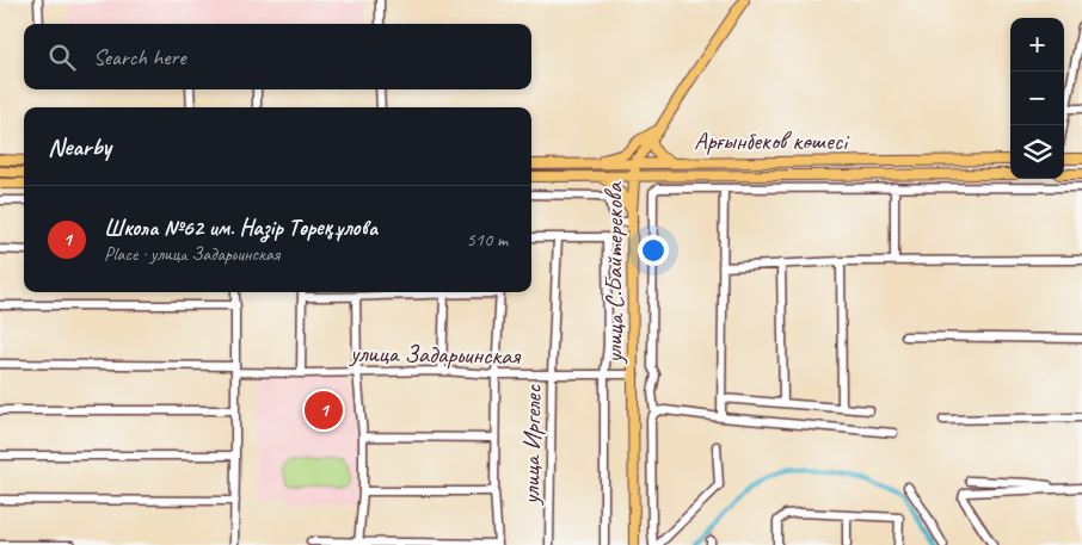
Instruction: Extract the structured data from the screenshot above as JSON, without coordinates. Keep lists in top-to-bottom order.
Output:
{
  "streets": {
    "main road": ["Арғынбеков көшесі", "улица С.Байтерекова"],
    "street": ["улица Задарьинская", "улица Иргелес"]
  },
  "crossings": [
    ["Арғынбеков көшесі", "улица С.Байтерекова"],
    ["улица С.Байтерекова", "улица Задарьинская"],
    ["улица Задарьинская", "улица Иргелес"]
  ],
  "page": {
    "map_buttons": ["+", "−"],
    "search": "Search here",
    "heading": "Nearby",
    "list": [
      {
        "mark": "1",
        "name": "Школа №62 им. Назір Төреқұлова",
        "note": "Place · улица Задарьинская",
        "value": "510 m"
      }
    ],
    "pins": "1"
  }
}
